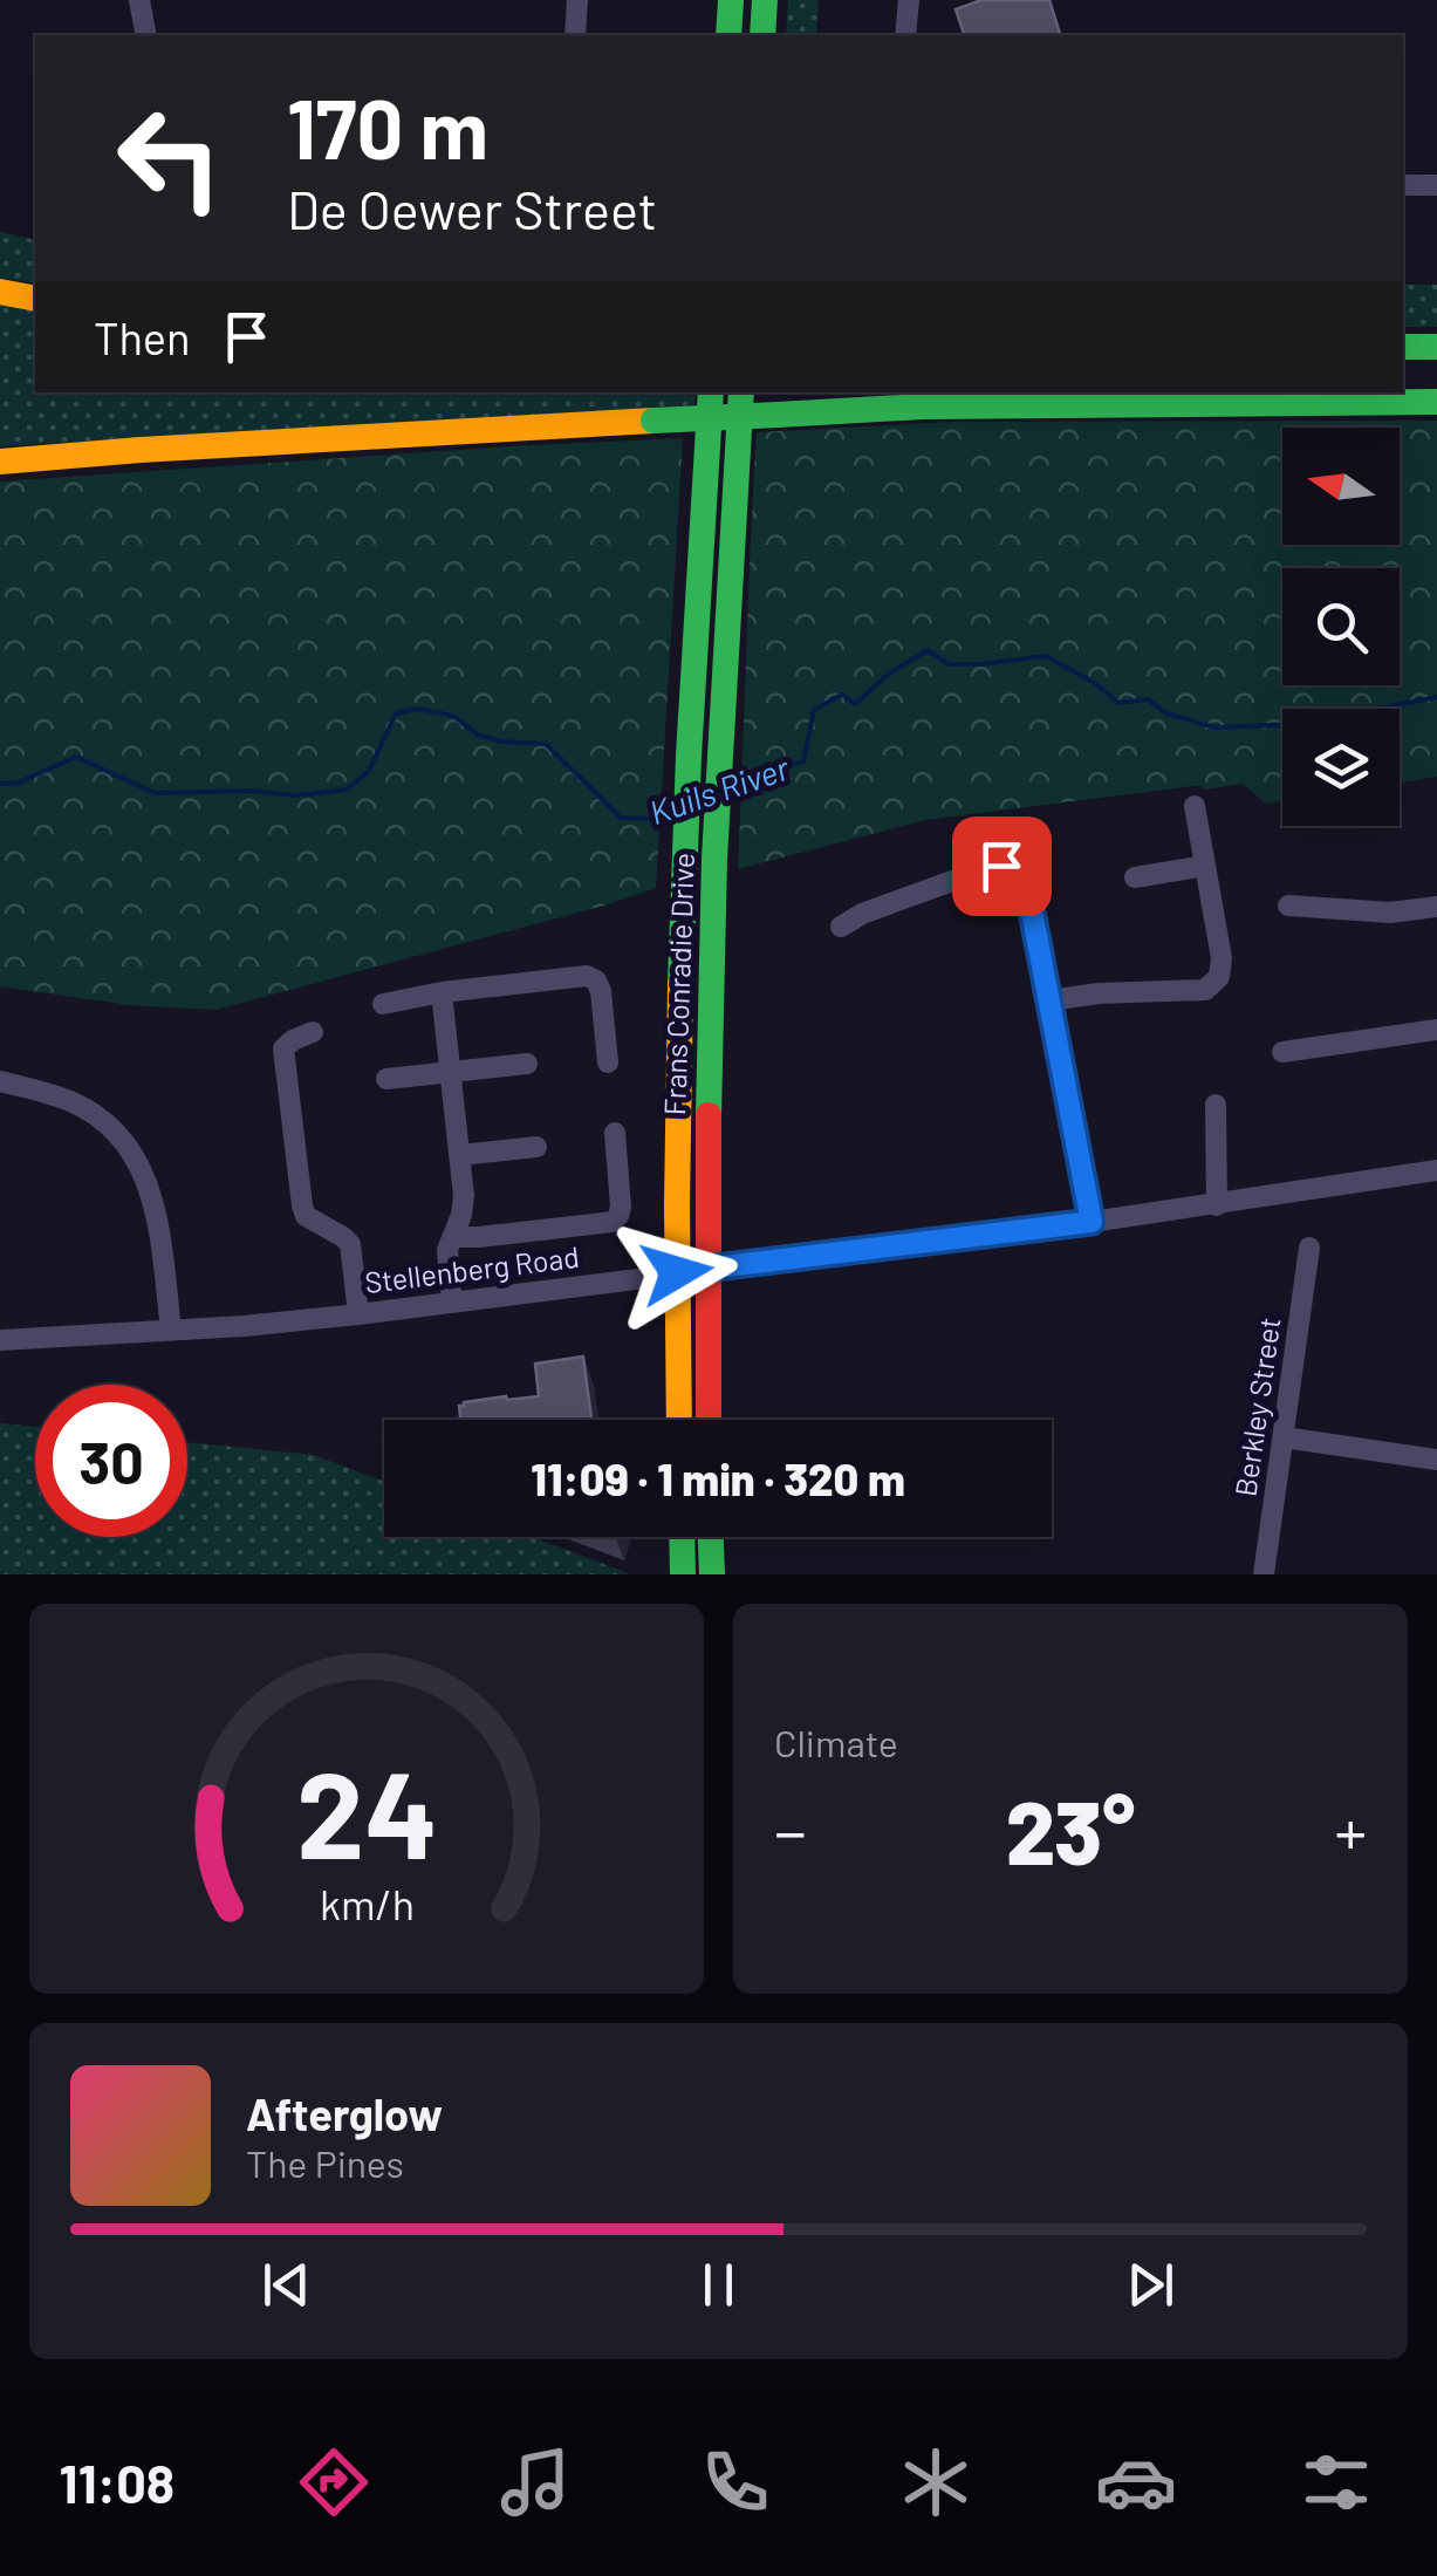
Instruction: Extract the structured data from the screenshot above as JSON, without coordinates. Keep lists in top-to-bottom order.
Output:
{
  "streets": {
    "main road": ["Frans Conradie Drive"],
    "street": ["Stellenberg Road", "Berkley Street"]
  },
  "crossings": [
    ["Frans Conradie Drive", "Stellenberg Road"]
  ],
  "water": ["Kuils River"],
  "north": "left",
  "page": {
    "turn": ["170 m", "De Oewer Street"],
    "then": "Then",
    "limit": "30",
    "trip": "11:09 · 1 min · 320 m",
    "tile": "Climate",
    "heat": ["−", "23°", "+"],
    "song": ["Afterglow", "The Pines"],
    "tabs": "11:08",
    "gauge": ["24", "km/h"]
  }
}
